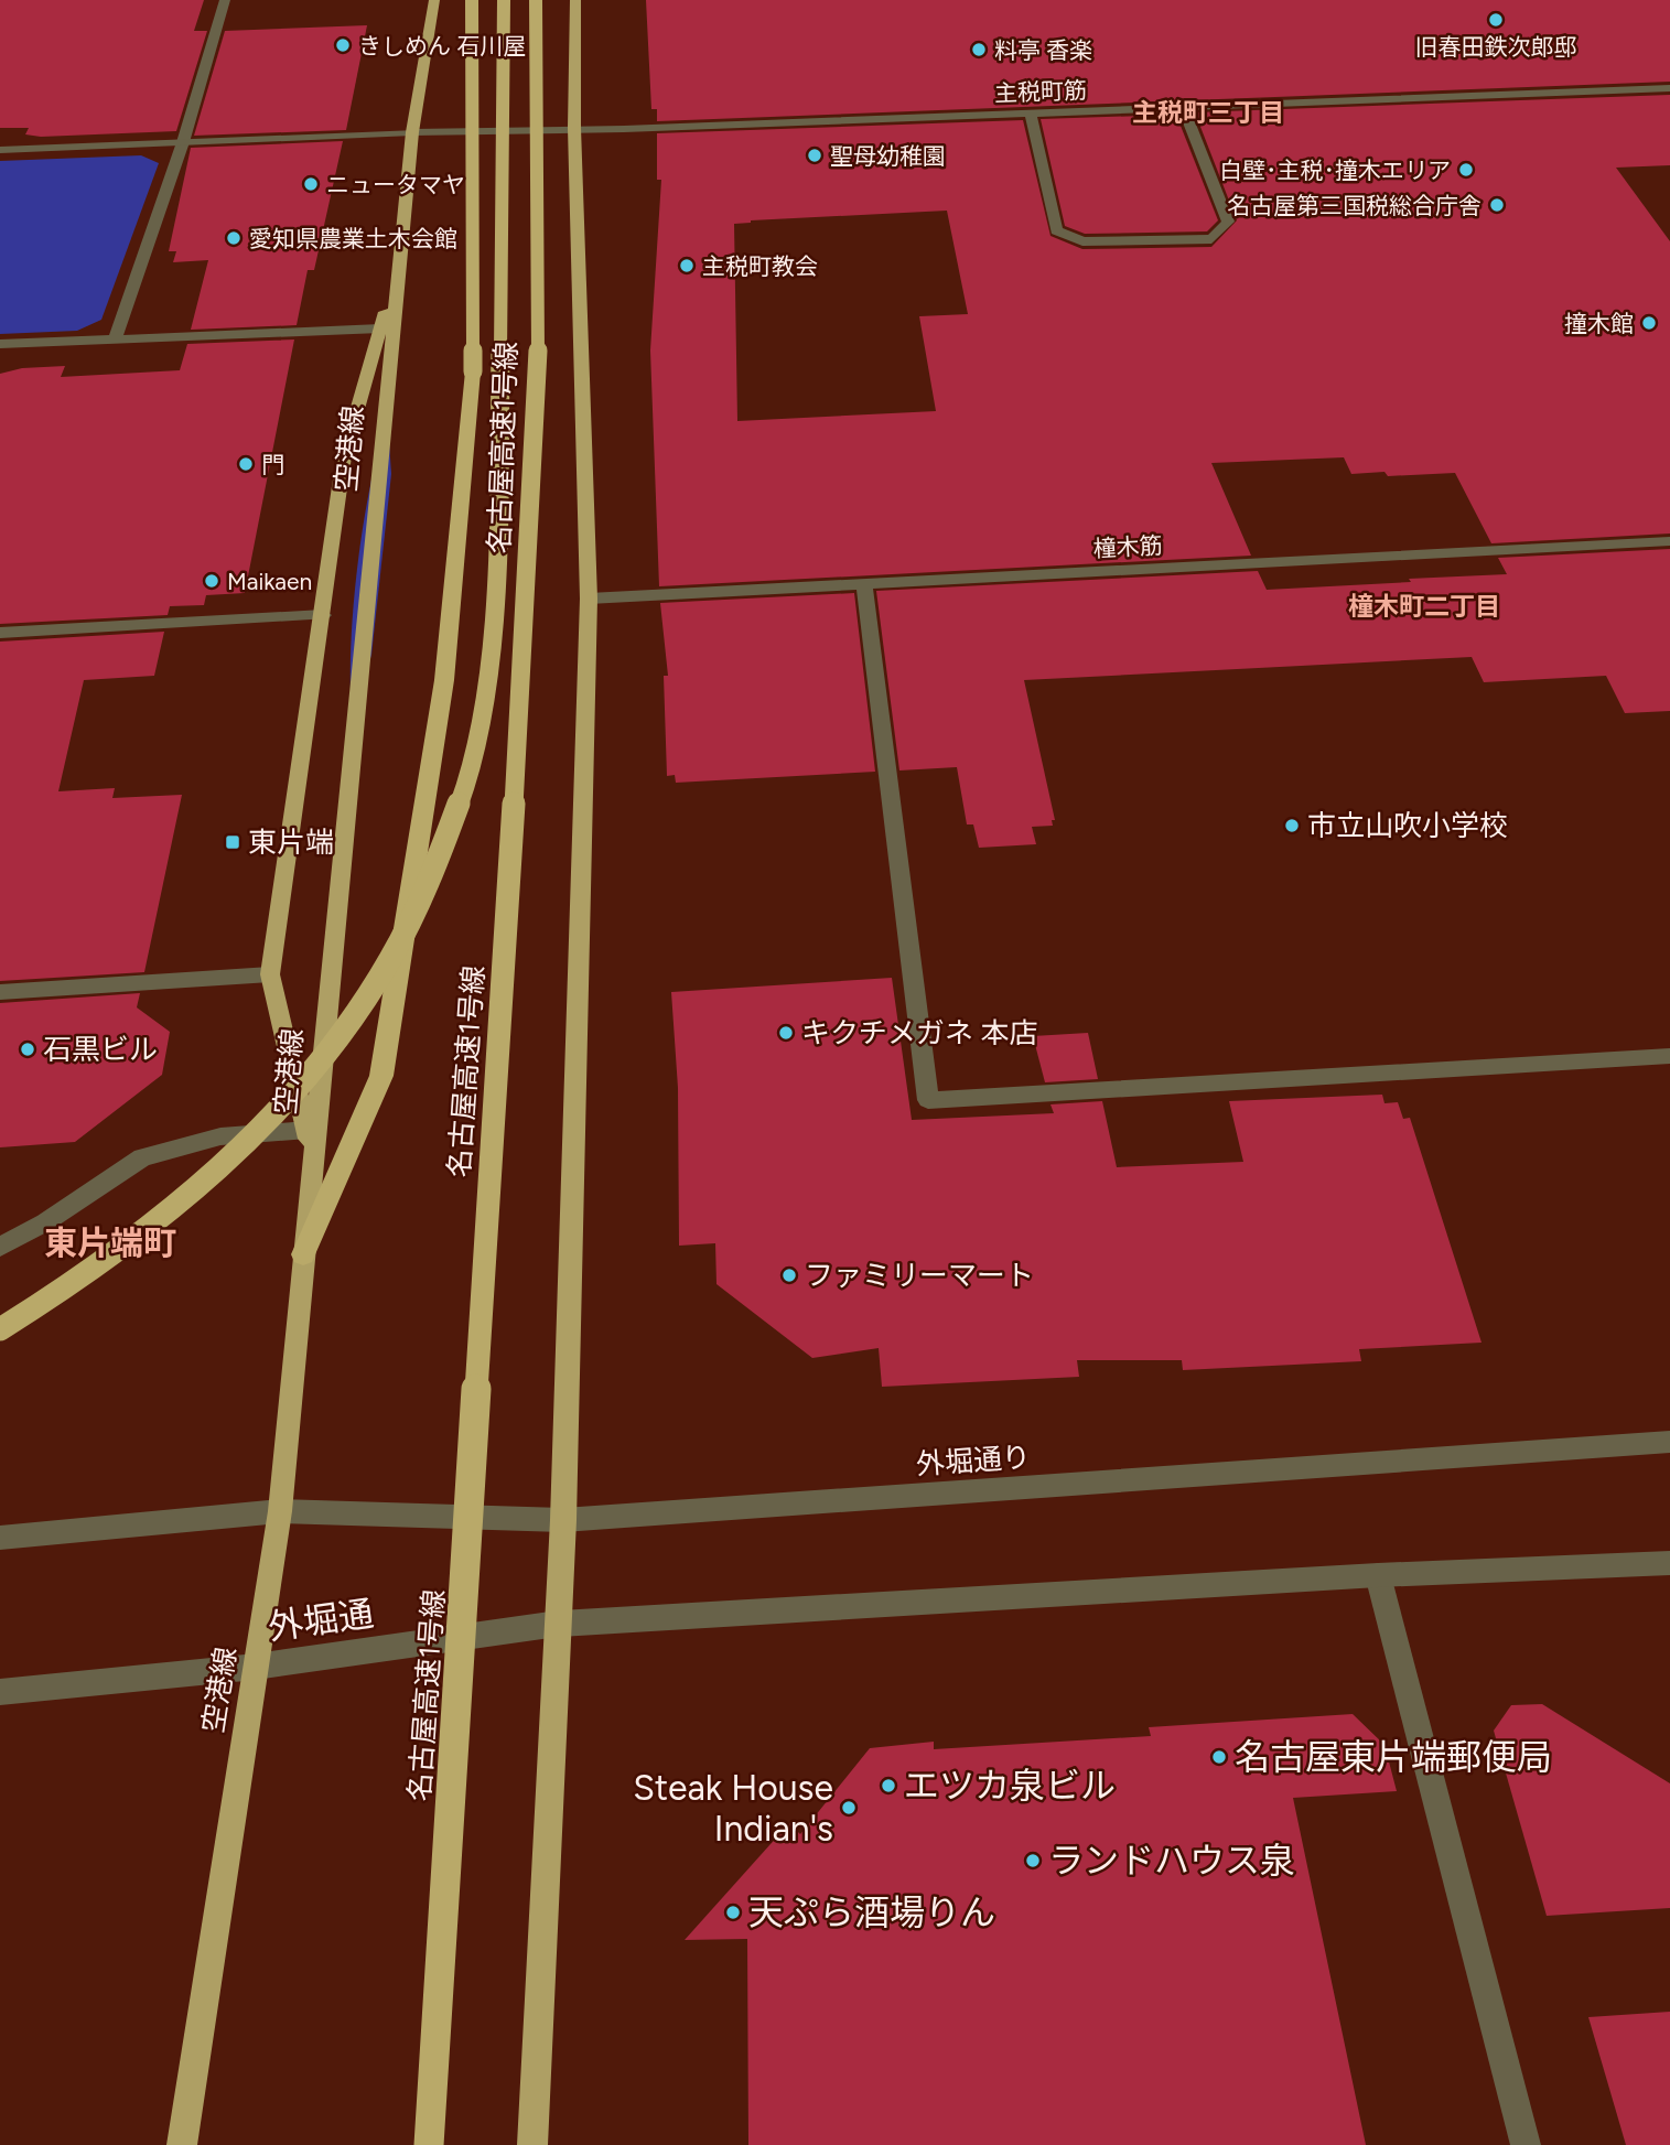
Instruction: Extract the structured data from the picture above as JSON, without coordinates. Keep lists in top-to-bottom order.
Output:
{
  "streets": {
    "highway": ["名古屋高速1号線", "空港線"],
    "street": [
      "主税町筋",
      "橦木筋",
      "外堀通り",
      "外堀通"
    ]
  },
  "crossings": [
    ["主税町筋", "空港線"],
    ["空港線", "外堀通り"],
    ["空港線", "外堀通"]
  ],
  "districts": ["主税町三丁目", "橦木町二丁目", "東片端町"],
  "places": {
    "other": [
      "旧春田鉄次郎邸",
      "きしめん 石川屋",
      "料亭 香楽",
      "聖母幼稚園",
      "白壁･主税･撞木エリア",
      "ニュータマヤ",
      "名古屋第三国税総合庁舎",
      "愛知県農業土木会館",
      "主税町教会",
      "撞木館",
      "門",
      "Maikaen",
      "市立山吹小学校",
      "キクチメガネ 本店",
      "石黒ビル",
      "ファミリーマート",
      "名古屋東片端郵便局",
      "エツカ泉ビル",
      "Steak House Indian's",
      "ランドハウス泉",
      "天ぷら酒場りん"
    ],
    "transit": ["東片端"]
  }
}
